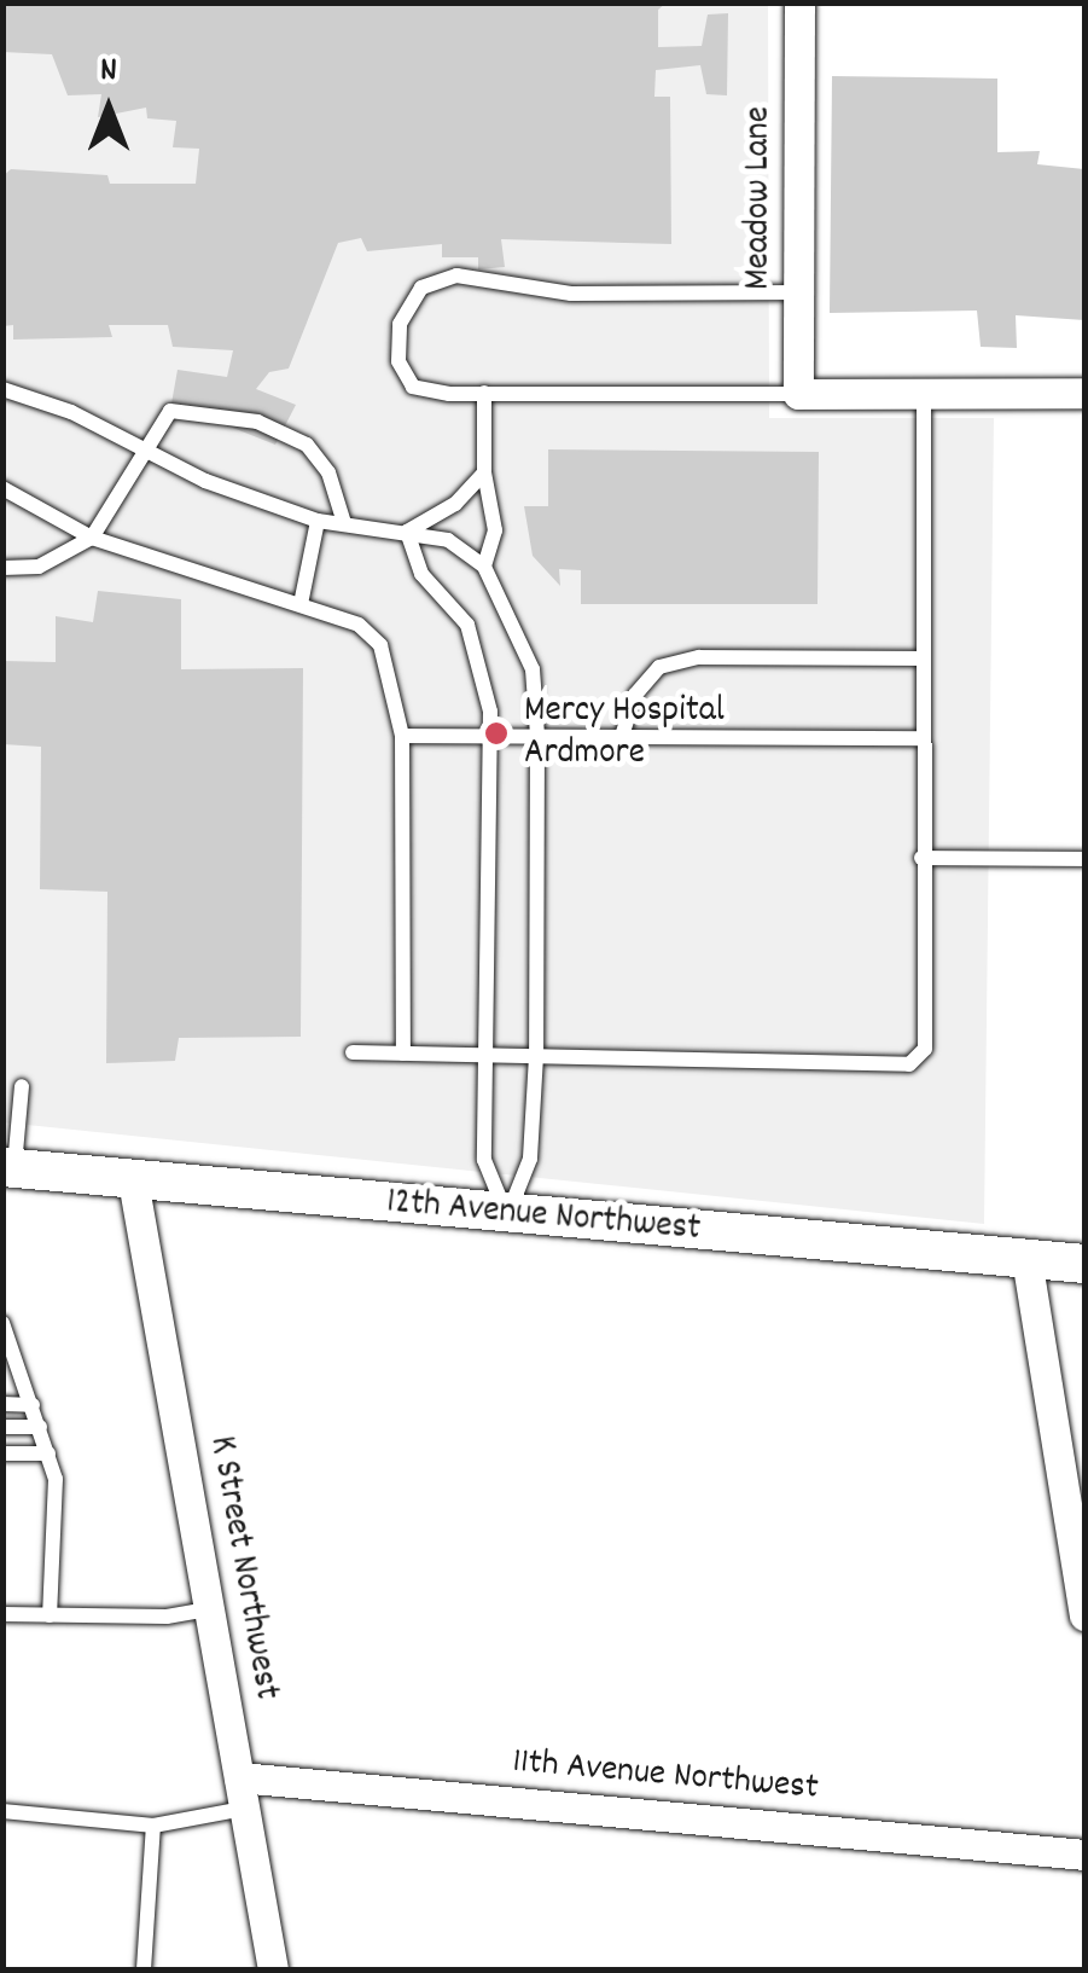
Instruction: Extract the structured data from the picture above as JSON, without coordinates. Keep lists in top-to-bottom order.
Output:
{
  "streets": {
    "street": [
      "Meadow Lane",
      "12th Avenue Northwest",
      "K Street Northwest",
      "11th Avenue Northwest"
    ]
  },
  "crossings": [
    ["12th Avenue Northwest", "K Street Northwest"],
    ["K Street Northwest", "11th Avenue Northwest"]
  ],
  "places": ["Mercy Hospital Ardmore"],
  "north": "top"
}
